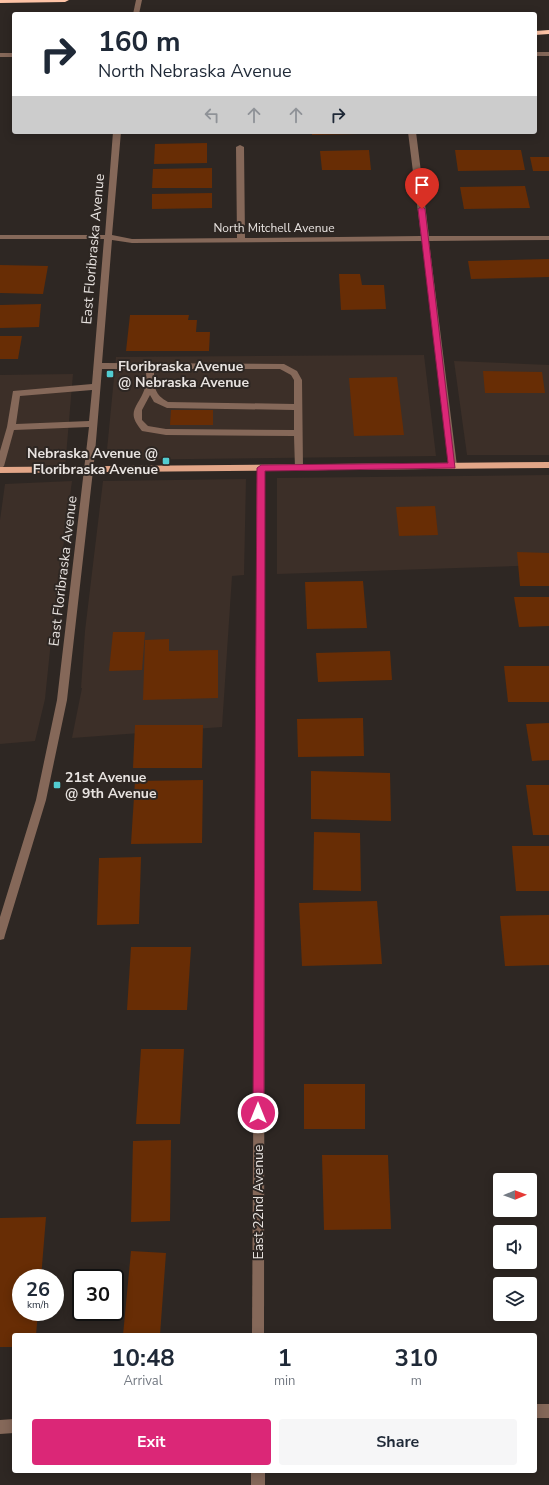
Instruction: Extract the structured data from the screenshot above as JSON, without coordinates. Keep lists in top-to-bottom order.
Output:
{
  "streets": {
    "street": ["North Mitchell Avenue", "East Floribraska Avenue", "East 22nd Avenue"]
  },
  "crossings": [
    ["North Mitchell Avenue", "East Floribraska Avenue"]
  ],
  "places": {
    "transit": ["Floribraska Avenue @ Nebraska Avenue", "Nebraska Avenue @ Floribraska Avenue", "21st Avenue @ 9th Avenue"]
  },
  "north": "right",
  "page": {
    "turn": ["160 m", "North Nebraska Avenue"],
    "speed": "26 km/h",
    "limit": "30",
    "eta": [
      "10:48",
      "Arrival",
      "1",
      "min",
      "310",
      "m"
    ],
    "buttons": ["Exit", "Share"]
  }
}
